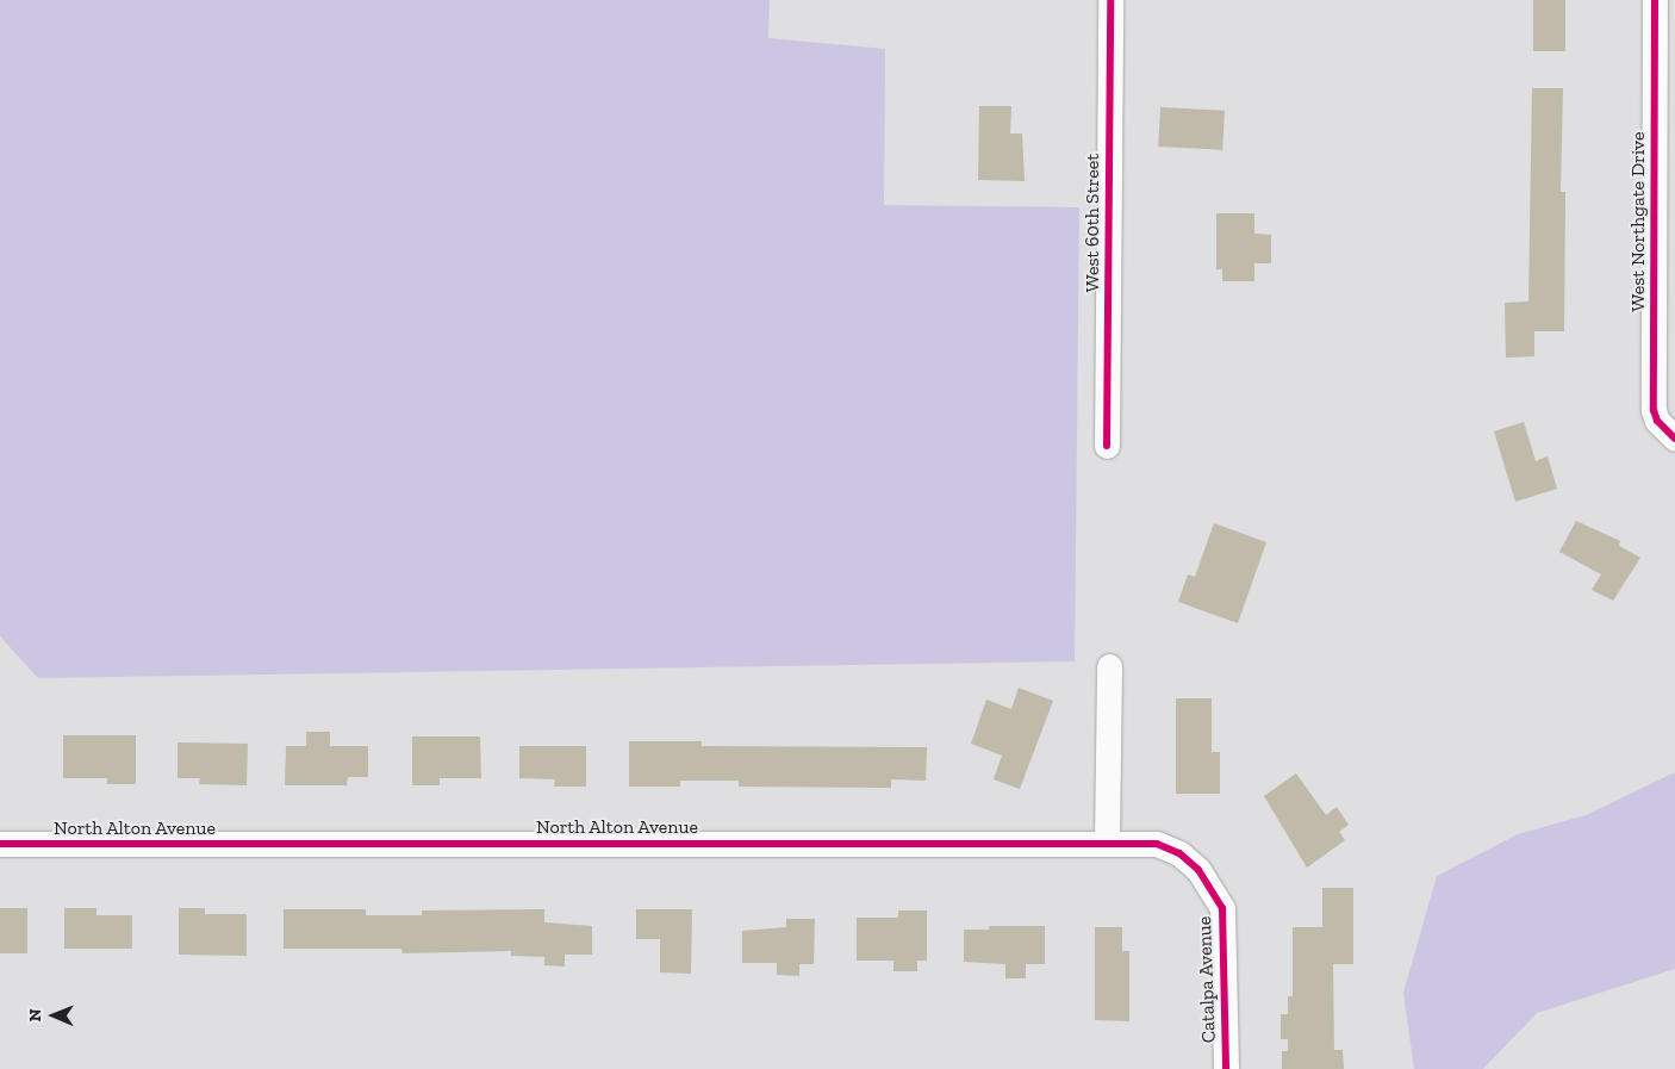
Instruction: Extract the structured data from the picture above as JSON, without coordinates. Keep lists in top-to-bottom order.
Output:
{
  "streets": {
    "street": [
      "West Northgate Drive",
      "West 60th Street",
      "North Alton Avenue",
      "Catalpa Avenue"
    ]
  },
  "crossings": [
    ["North Alton Avenue", "Catalpa Avenue"]
  ],
  "north": "left"
}
